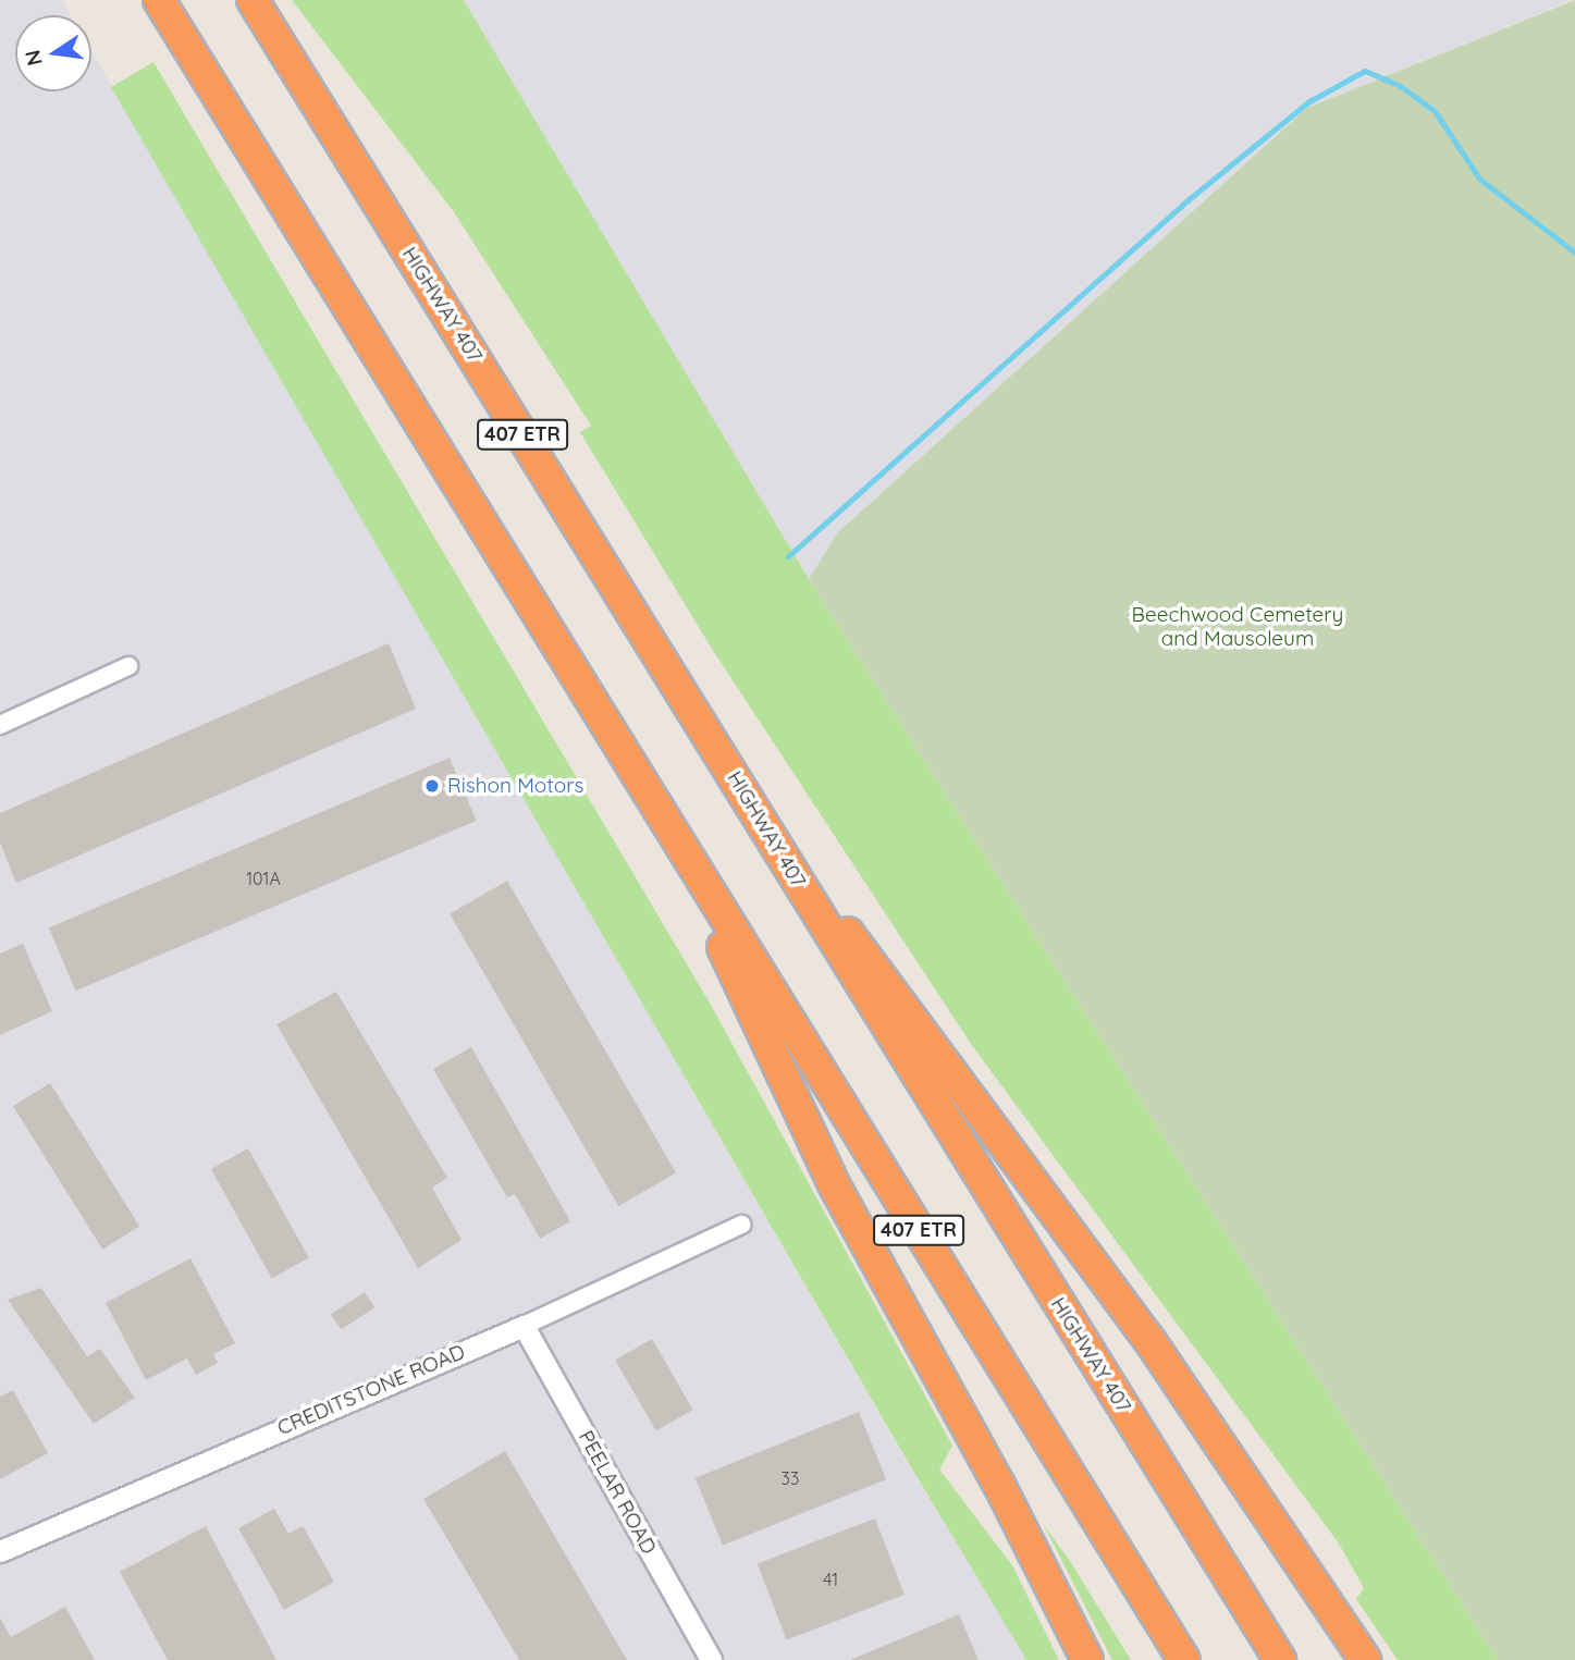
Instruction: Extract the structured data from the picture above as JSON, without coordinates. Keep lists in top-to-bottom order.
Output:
{
  "streets": {
    "highway": ["HIGHWAY 407", "407 ETR"],
    "street": ["CREDITSTONE ROAD", "PEELAR ROAD"]
  },
  "crossings": [
    ["CREDITSTONE ROAD", "PEELAR ROAD"]
  ],
  "parks": ["Beechwood Cemetery and Mausoleum"],
  "places": ["Rishon Motors"],
  "house_numbers": ["101A", "33", "41"],
  "north": "left"
}
